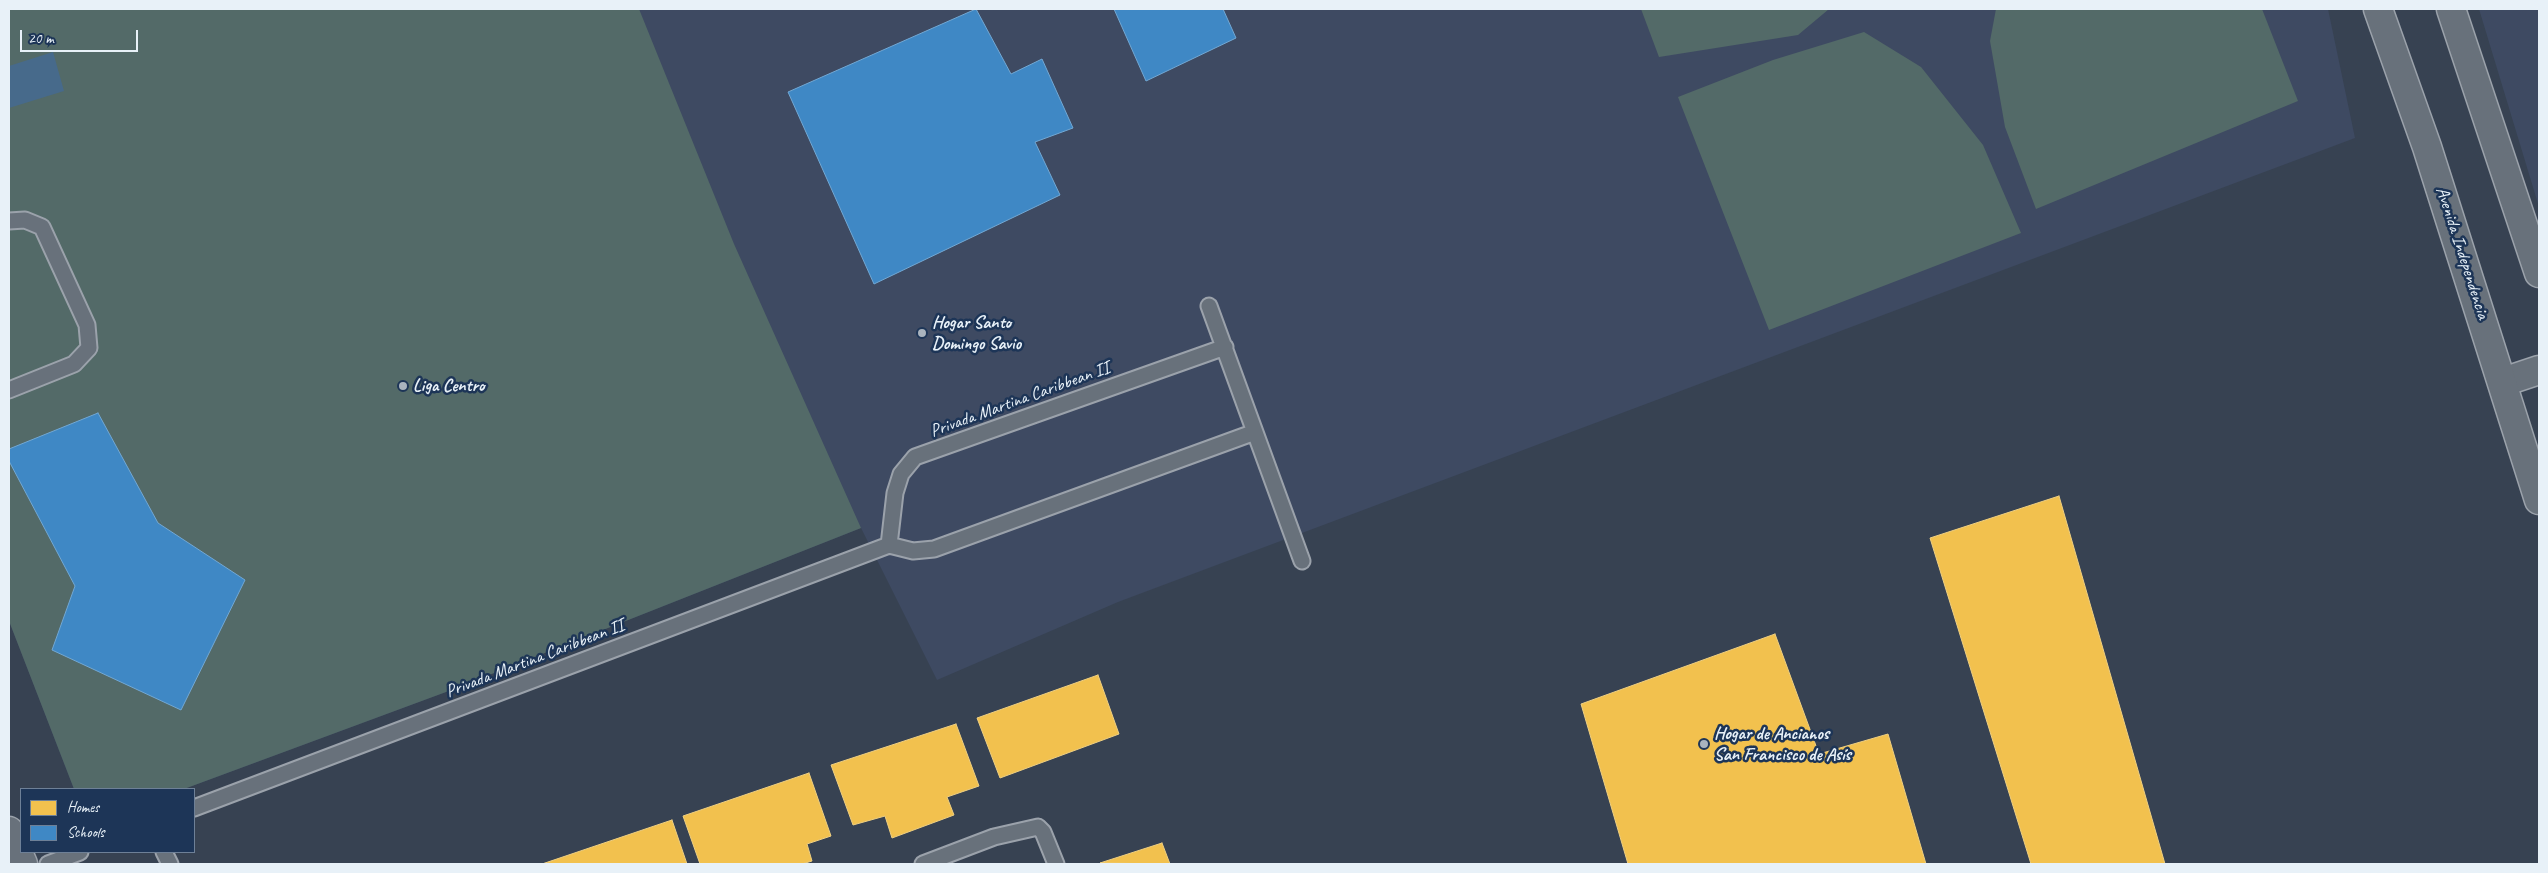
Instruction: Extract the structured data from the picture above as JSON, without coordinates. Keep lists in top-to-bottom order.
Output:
{
  "streets": {
    "main road": ["Avenida Independencia"],
    "lane": ["Privada Martina Caribbean II"]
  },
  "places": ["Hogar Santo Domingo Savio", "Liga Centro", "Hogar de Ancianos San Francisco de Asís"],
  "legend": ["Homes", "Schools"],
  "scale_bar": "20 m"
}
